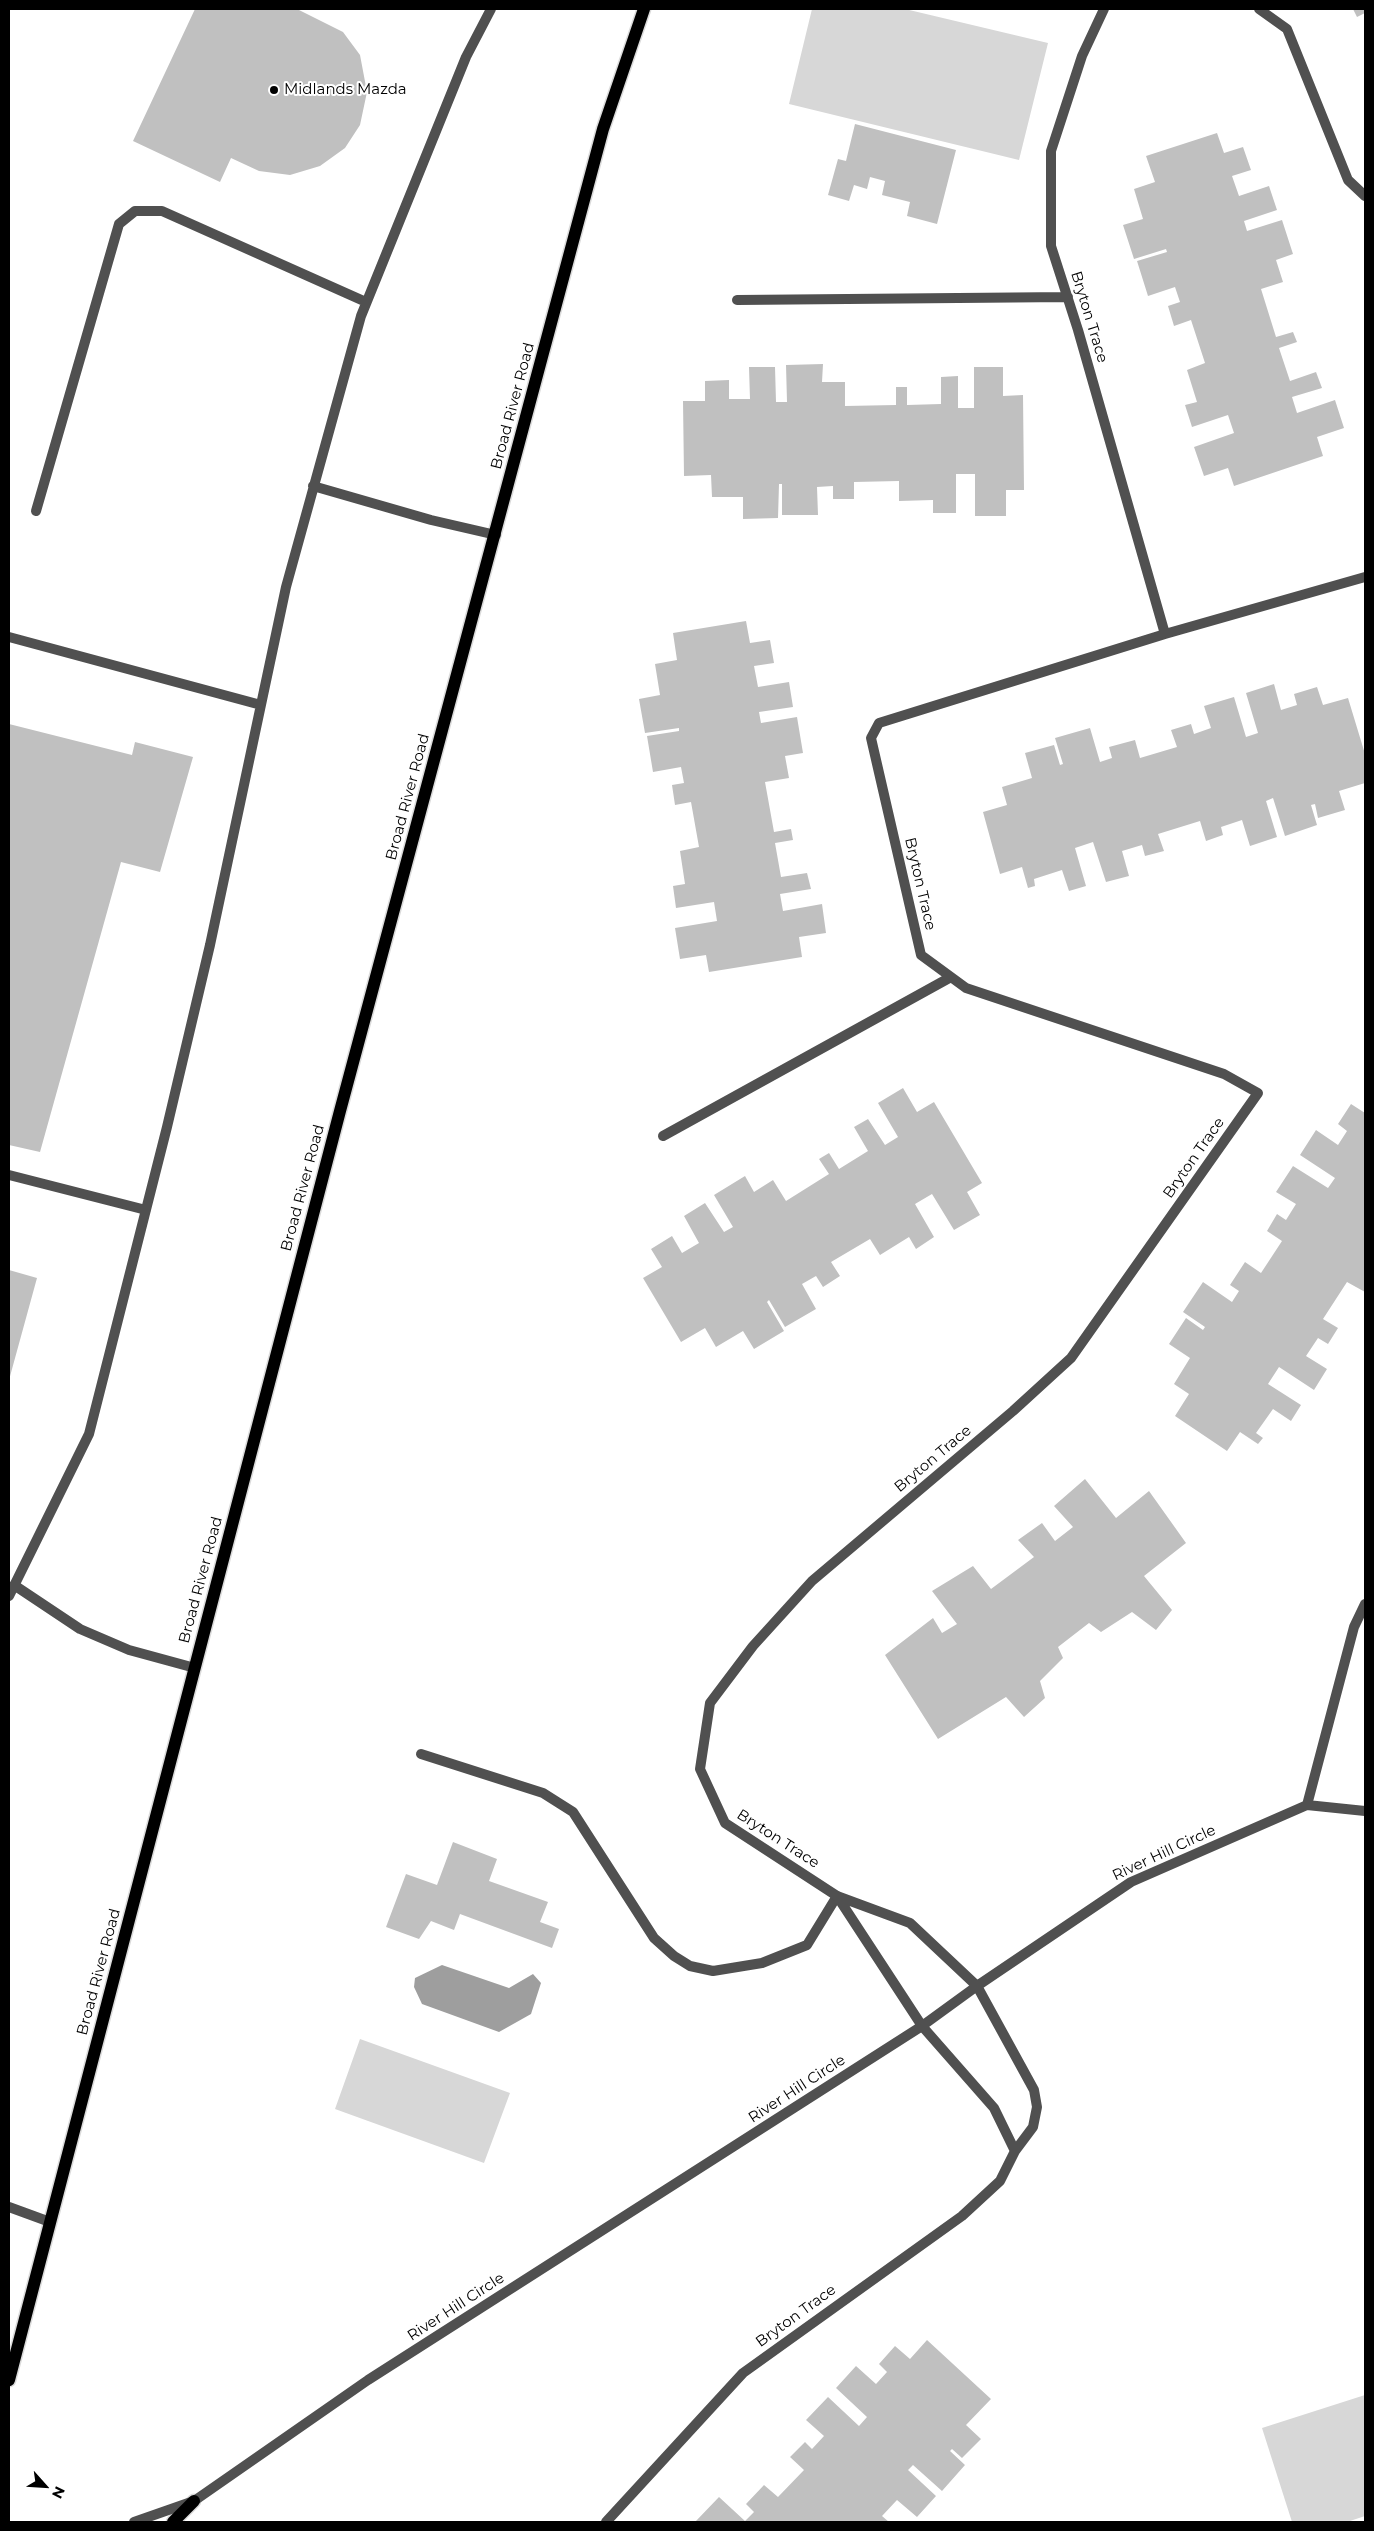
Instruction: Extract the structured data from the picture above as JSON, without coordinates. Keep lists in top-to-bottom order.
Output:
{
  "streets": {
    "main road": ["Broad River Road"],
    "street": ["Bryton Trace", "River Hill Circle"]
  },
  "crossings": [
    ["Bryton Trace", "River Hill Circle"]
  ],
  "places": ["Midlands Mazda"],
  "north": "bottom right"
}
